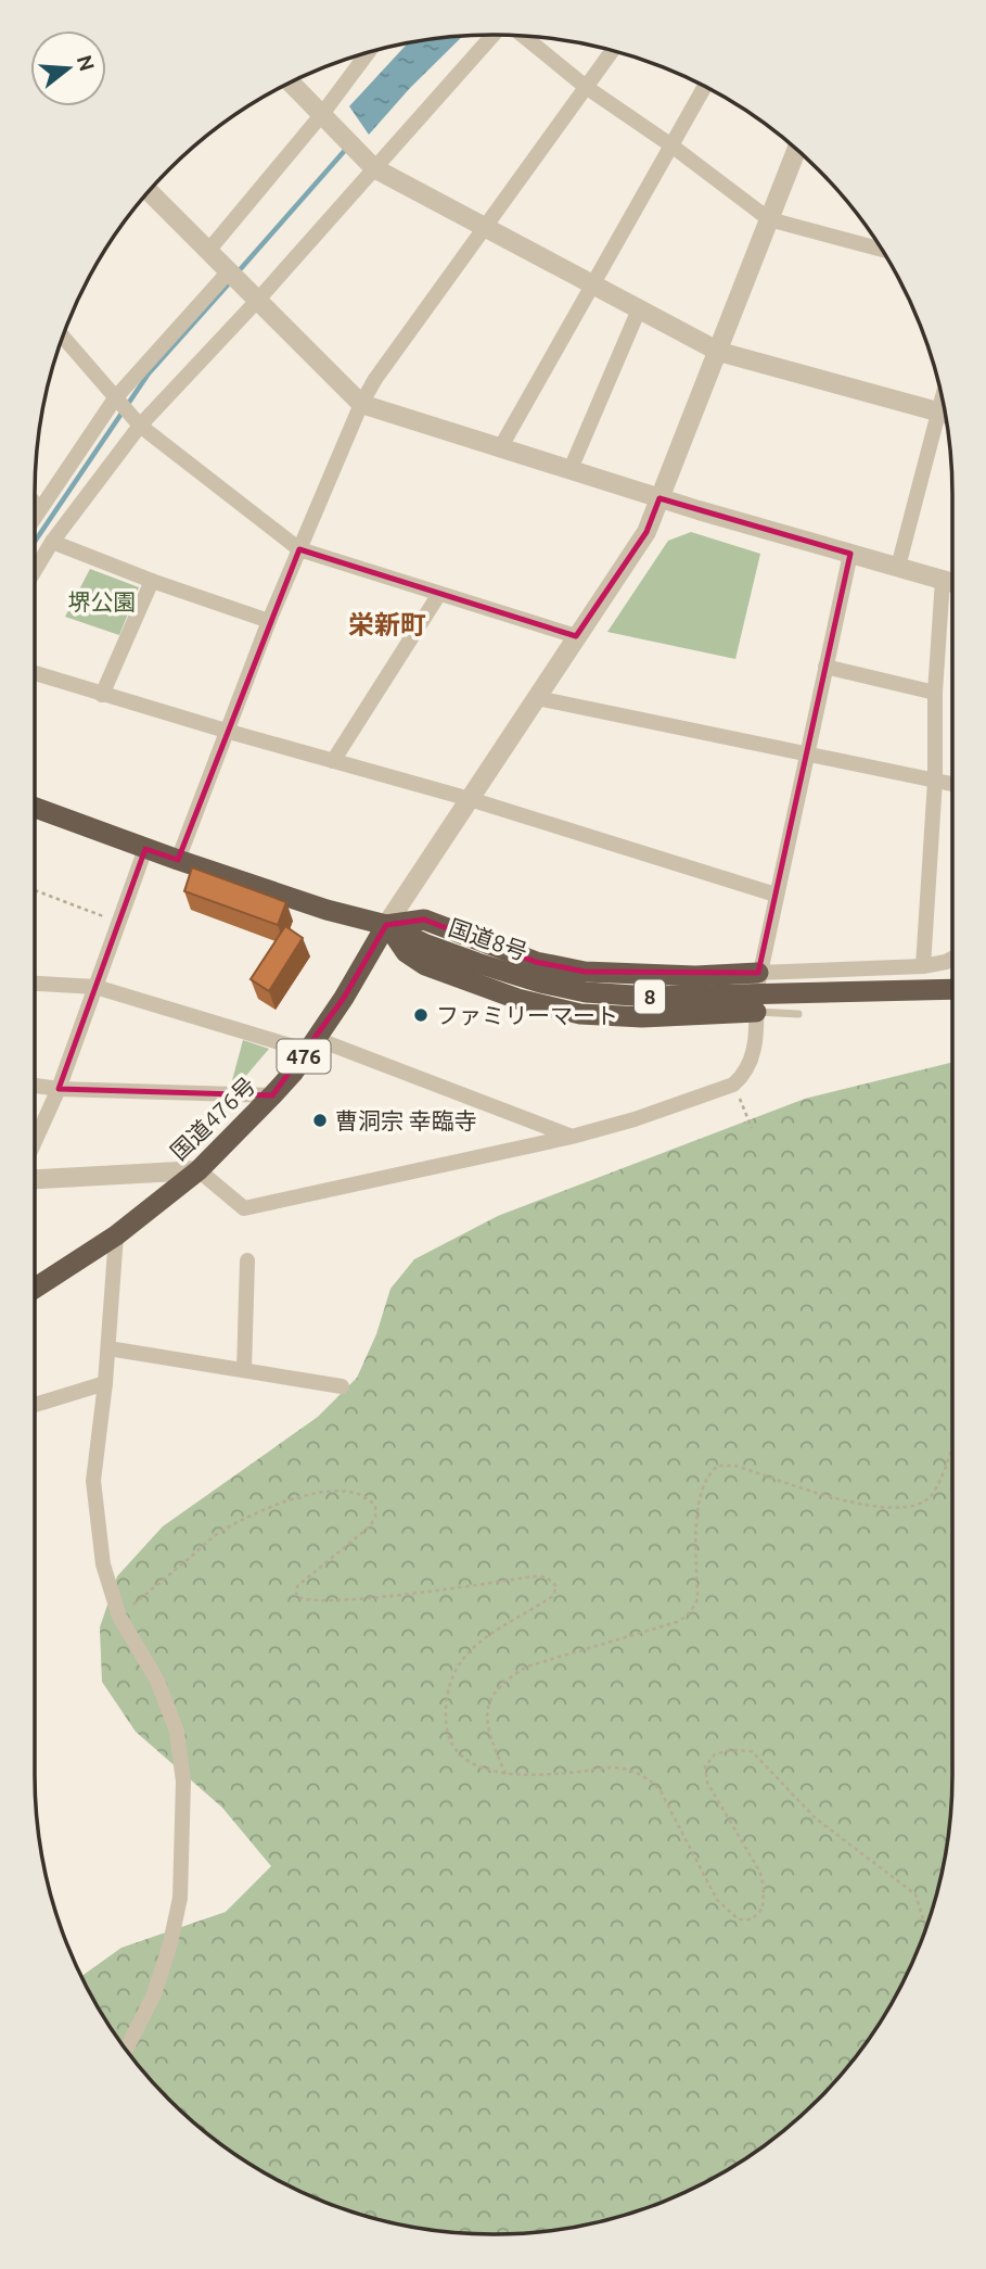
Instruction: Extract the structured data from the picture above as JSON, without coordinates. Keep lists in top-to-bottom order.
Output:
{
  "streets": {
    "highway": [
      "国道8号",
      "8",
      "476",
      "国道476号"
    ]
  },
  "crossings": [
    ["国道8号", "国道476号"]
  ],
  "districts": ["栄新町"],
  "parks": ["堺公園"],
  "places": ["ファミリーマート", "曹洞宗 幸臨寺"],
  "north": "right"
}
